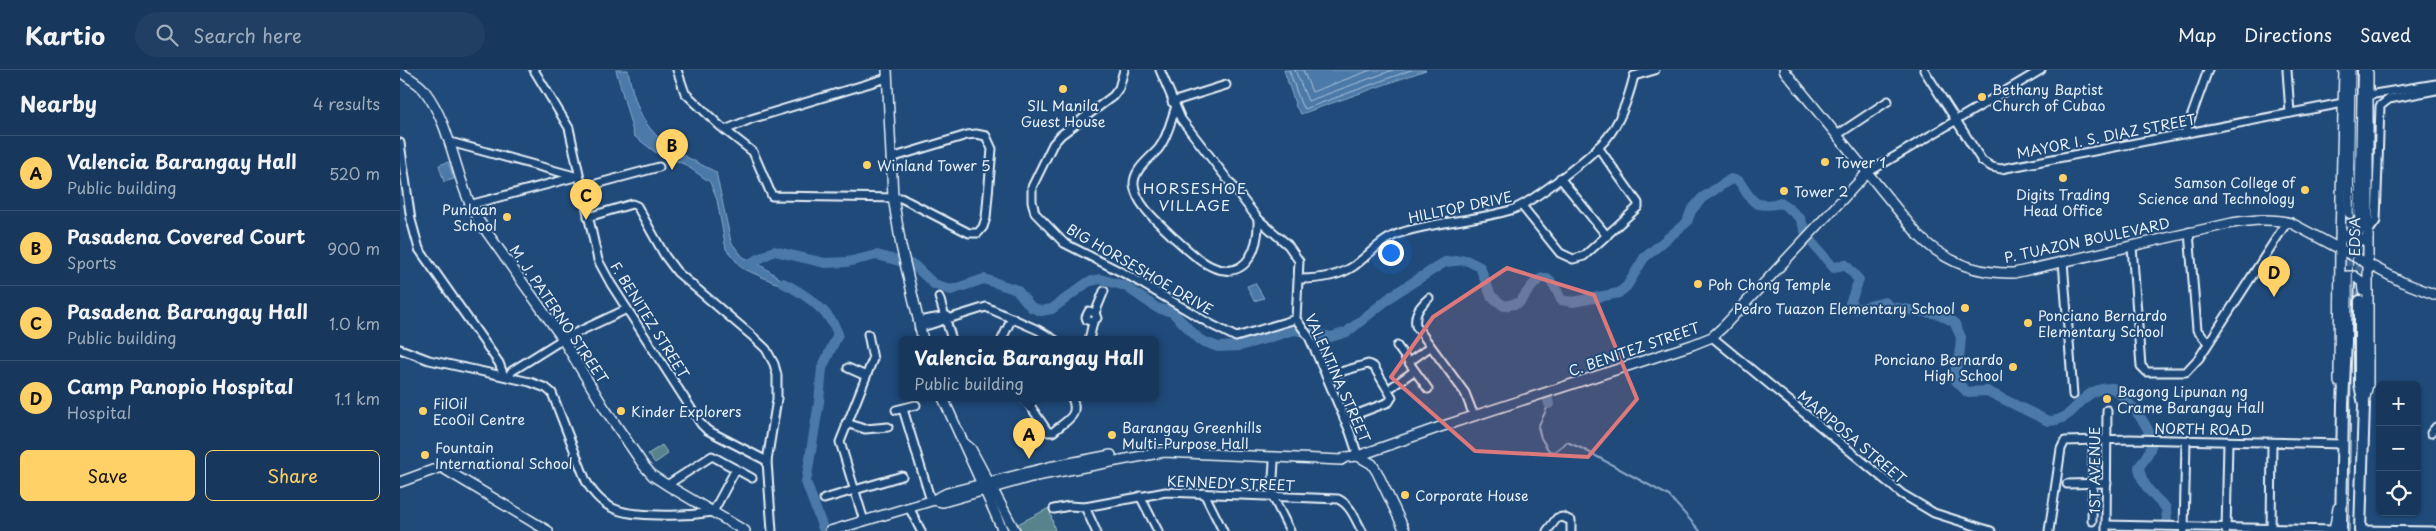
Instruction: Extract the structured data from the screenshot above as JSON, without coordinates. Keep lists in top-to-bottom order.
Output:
{
  "streets": {
    "highway": ["EDSA"],
    "main road": ["P. TUAZON BOULEVARD", "M. J. PATERNO STREET", "C. BENITEZ STREET"],
    "street": [
      "MAYOR I. S. DIAZ STREET",
      "HILLTOP DRIVE",
      "BIG HORSESHOE DRIVE",
      "F. BENITEZ STREET",
      "VALENTINA STREET",
      "NORTH ROAD",
      "MARIPOSA STREET",
      "1ST AVENUE",
      "KENNEDY STREET"
    ]
  },
  "crossings": [
    ["MAYOR I. S. DIAZ STREET", "EDSA"],
    ["MAYOR I. S. DIAZ STREET", "C. BENITEZ STREET"],
    ["HILLTOP DRIVE", "VALENTINA STREET"],
    ["EDSA", "P. TUAZON BOULEVARD"],
    ["EDSA", "NORTH ROAD"],
    ["P. TUAZON BOULEVARD", "C. BENITEZ STREET"],
    ["BIG HORSESHOE DRIVE", "VALENTINA STREET"],
    ["C. BENITEZ STREET", "VALENTINA STREET"],
    ["C. BENITEZ STREET", "MARIPOSA STREET"],
    ["NORTH ROAD", "1ST AVENUE"]
  ],
  "districts": ["HORSESHOE VILLAGE"],
  "places": [
    "SIL Manila Guest House",
    "Bethany Baptist Church of Cubao",
    "Tower 1",
    "Winland Tower 5",
    "Digits Trading Head Office",
    "Samson College of Science and Technology",
    "Tower 2",
    "Punlaan School",
    "Poh Chong Temple",
    "Pedro Tuazon Elementary School",
    "Ponciano Bernardo Elementary School",
    "Ponciano Bernardo High School",
    "Bagong Lipunan ng Crame Barangay Hall",
    "FilOil EcoOil Centre",
    "Kinder Explorers",
    "Barangay Greenhills Multi-Purpose Hall",
    "Fountain International School",
    "Corporate House"
  ],
  "page": {
    "header": "Kartio",
    "search": "Search here",
    "nav": ["Map", "Directions", "Saved"],
    "heading": ["Nearby", "4 results"],
    "pins": [
      "B",
      "C",
      "D",
      "A"
    ],
    "list": [
      {
        "mark": "A",
        "name": "Valencia Barangay Hall",
        "note": "Public building",
        "value": "520 m"
      },
      {
        "mark": "B",
        "name": "Pasadena Covered Court",
        "note": "Sports",
        "value": "900 m"
      },
      {
        "mark": "C",
        "name": "Pasadena Barangay Hall",
        "note": "Public building",
        "value": "1.0 km"
      },
      {
        "mark": "D",
        "name": "Camp Panopio Hospital",
        "note": "Hospital",
        "value": "1.1 km"
      }
    ],
    "popup": ["Valencia Barangay Hall", "Public building"],
    "map_buttons": ["+", "−"],
    "buttons": ["Save", "Share"]
  }
}
